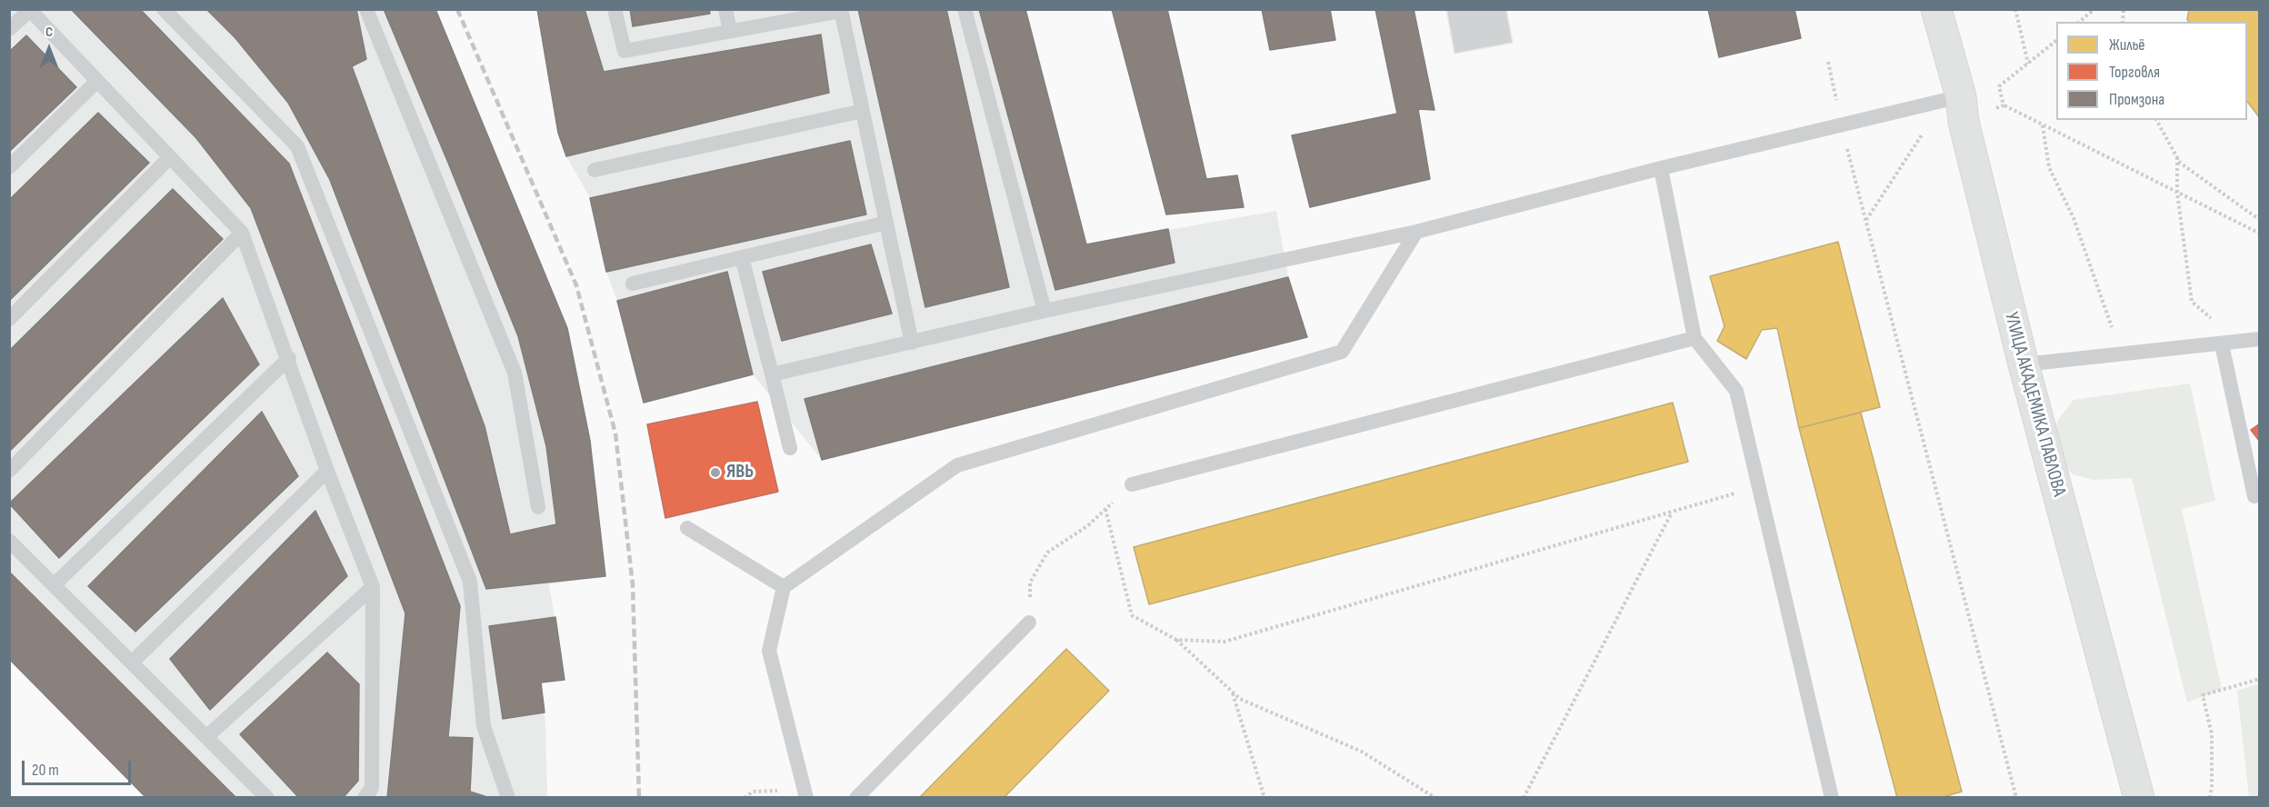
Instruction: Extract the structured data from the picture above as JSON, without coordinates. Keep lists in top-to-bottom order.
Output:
{
  "streets": {
    "main road": ["УЛИЦА АКАДЕМИКА ПАВЛОВА"]
  },
  "places": ["ЯВЬ"],
  "legend": ["Жильё", "Торговля", "Промзона"],
  "scale_bar": "20 m",
  "north": "top"
}
